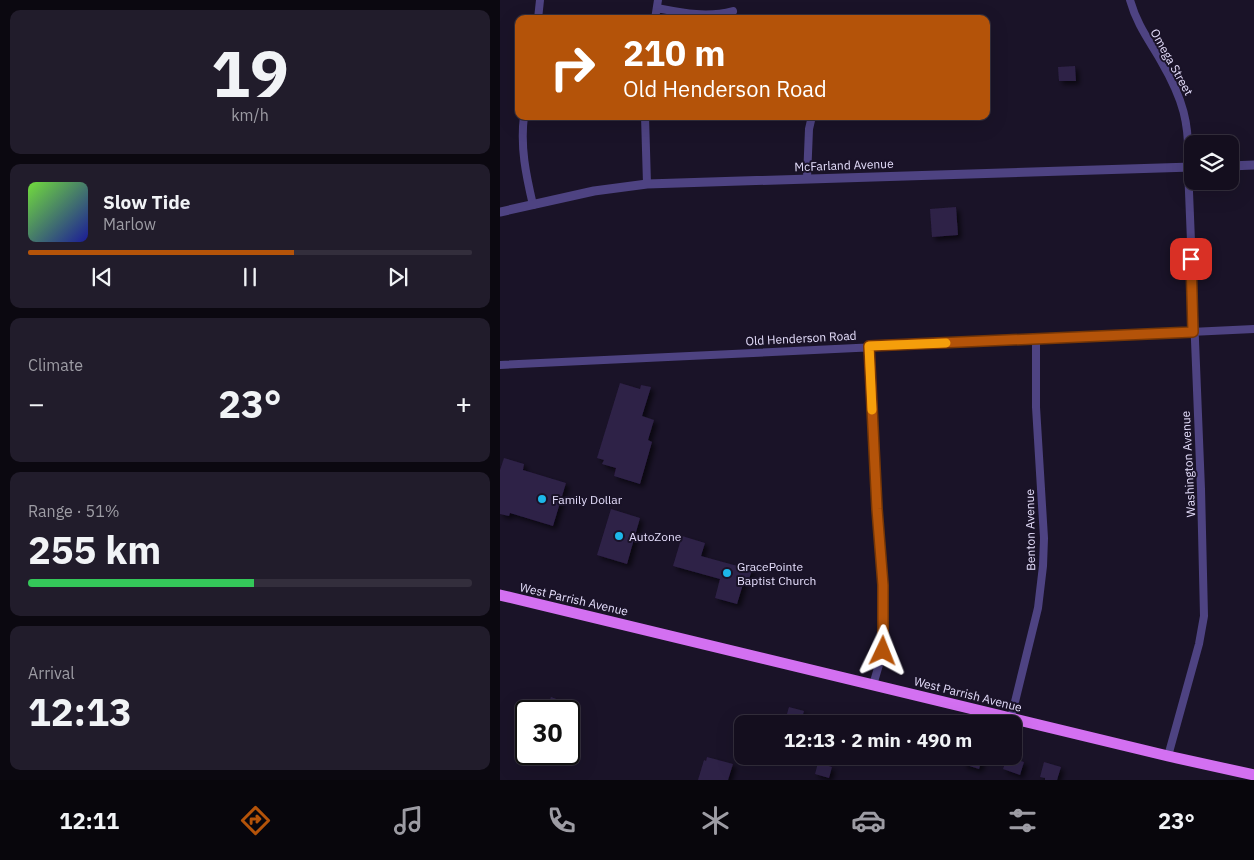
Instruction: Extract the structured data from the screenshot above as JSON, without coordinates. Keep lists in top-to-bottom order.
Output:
{
  "streets": {
    "main road": ["West Parrish Avenue"],
    "street": [
      "Omega Street",
      "McFarland Avenue",
      "Old Henderson Road",
      "Washington Avenue",
      "Benton Avenue"
    ]
  },
  "crossings": [
    ["Old Henderson Road", "Washington Avenue"],
    ["Old Henderson Road", "Benton Avenue"],
    ["Washington Avenue", "West Parrish Avenue"]
  ],
  "places": ["Family Dollar", "AutoZone", "GracePointe Baptist Church"],
  "page": {
    "tile": [
      ["19", "km/h"],
      "Climate",
      ["Range · 51%", "255 km"],
      ["Arrival", "12:13"]
    ],
    "turn": ["210 m", "Old Henderson Road"],
    "song": ["Slow Tide", "Marlow"],
    "heat": ["−", "23°", "+"],
    "limit": "30",
    "trip": "12:13 · 2 min · 490 m",
    "tabs": ["12:11", "23°"]
  }
}
